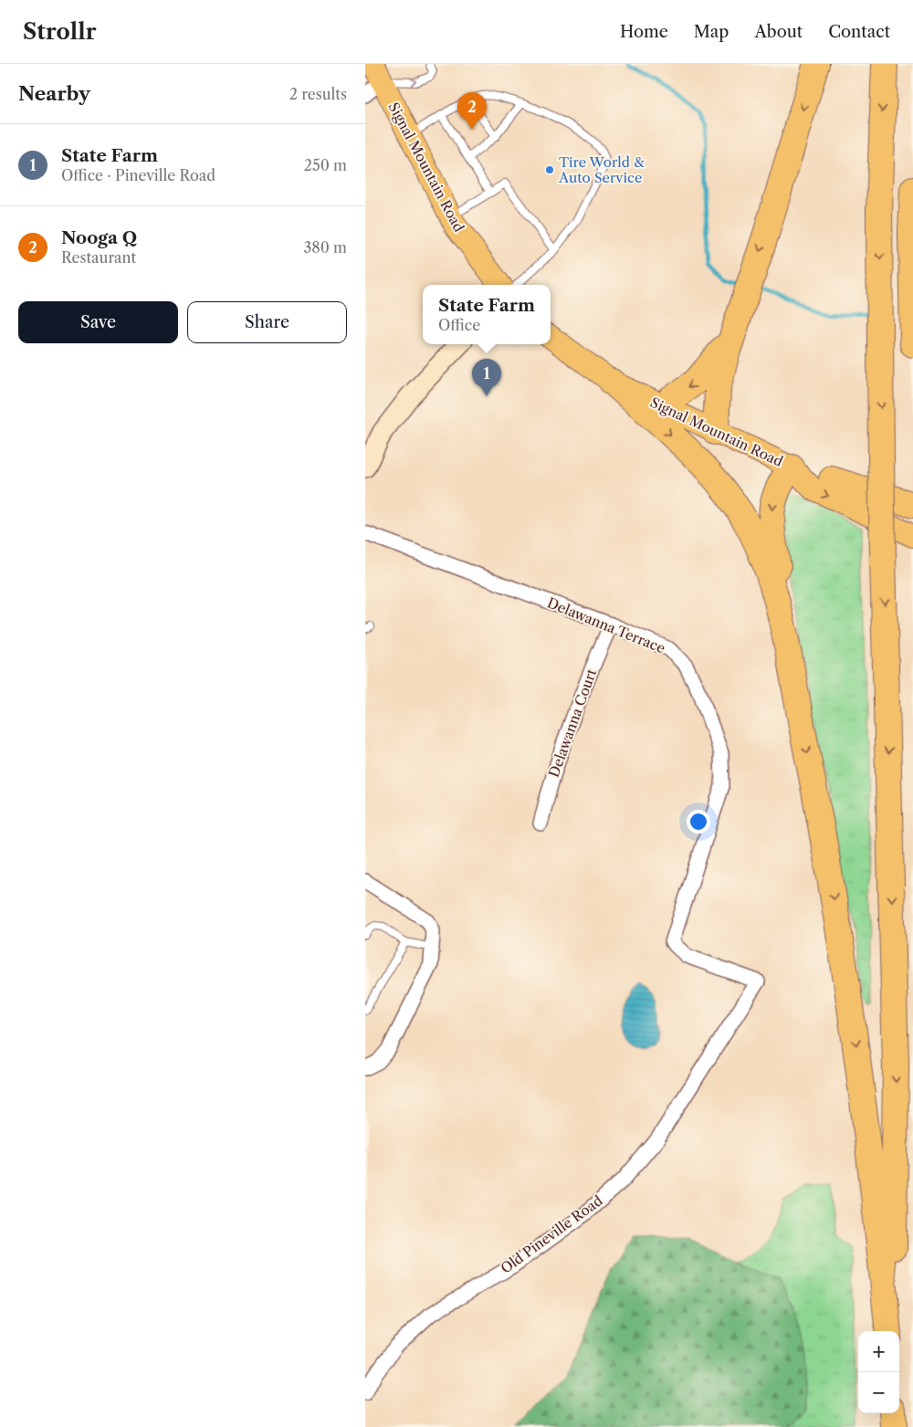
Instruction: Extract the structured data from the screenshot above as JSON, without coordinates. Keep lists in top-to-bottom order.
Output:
{
  "streets": {
    "main road": ["Signal Mountain Road"],
    "street": ["Delawanna Terrace", "Delawanna Court", "Old Pineville Road"]
  },
  "crossings": [
    ["Delawanna Terrace", "Delawanna Court"],
    ["Delawanna Terrace", "Old Pineville Road"]
  ],
  "places": ["Tire World & Auto Service"],
  "page": {
    "header": "Strollr",
    "nav": [
      "Home",
      "Map",
      "About",
      "Contact"
    ],
    "heading": ["Nearby", "2 results"],
    "pins": ["2", "1"],
    "list": [
      {
        "mark": "1",
        "name": "State Farm",
        "note": "Office · Pineville Road",
        "value": "250 m"
      },
      {
        "mark": "2",
        "name": "Nooga Q",
        "note": "Restaurant",
        "value": "380 m"
      }
    ],
    "popup": ["State Farm", "Office"],
    "buttons": ["Save", "Share"],
    "map_buttons": ["+", "−"]
  }
}
